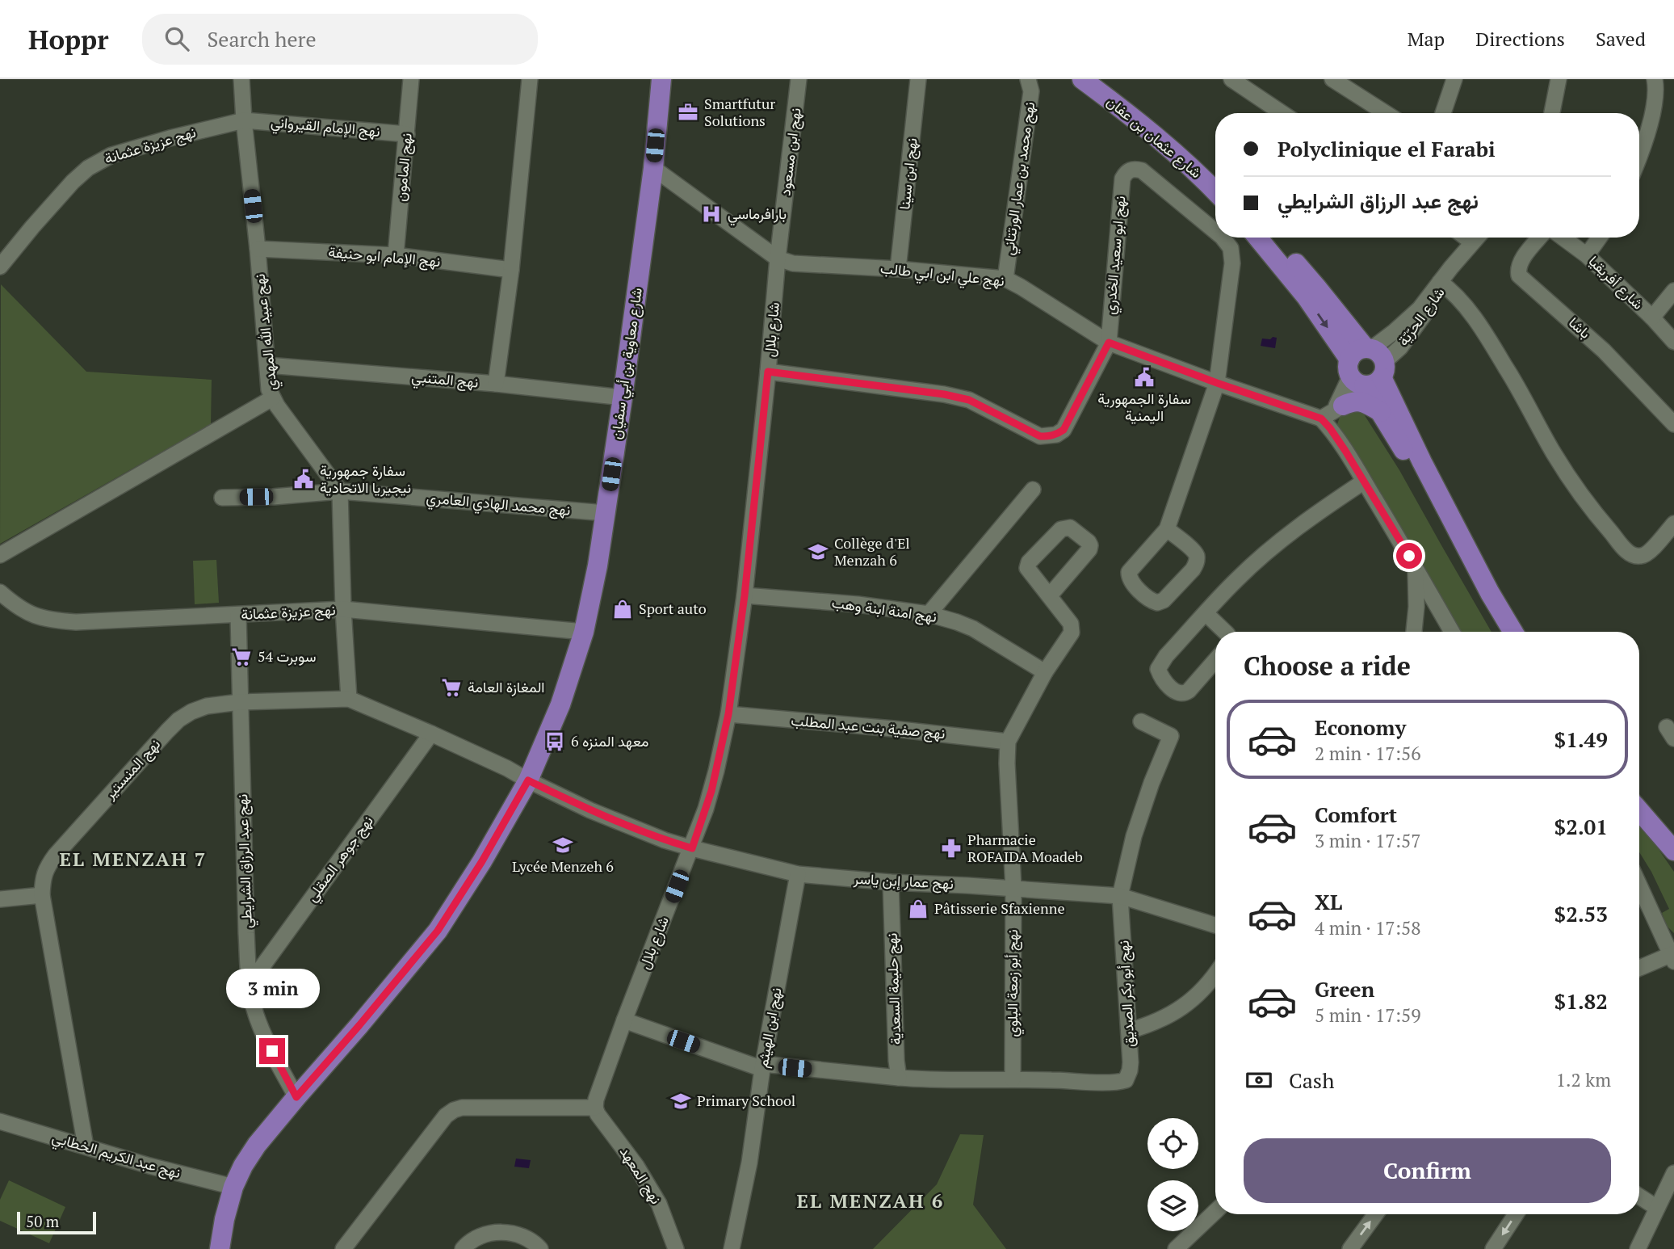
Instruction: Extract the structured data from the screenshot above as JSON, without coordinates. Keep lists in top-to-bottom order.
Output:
{
  "streets": {
    "main road": ["شارع عثمان بن عفان", "شارع معاوية بن أبي سفيان"],
    "street": [
      "نهج الإمام القيرواني",
      "نهج عزيزة عثمانة",
      "نهج ابن مسعود",
      "نهج المامون",
      "نهج ابن سينا",
      "نهج محمد بن عمار الورتتاني",
      "نهج ابو سعيد الخدري",
      "نهج الإمام ابو حنيفة",
      "نهج علي ابن ابي طالب",
      "شارع أفريقيا",
      "شارع الحرّيّة",
      "باشا",
      "شارع بلال",
      "نهج عبيد الله المهدي",
      "نهج المتنبي",
      "نهج محمد الهادي العامري",
      "نهج امنة ابنة وهب",
      "نهج صفية بنت عبد المطلب",
      "نهج المنستير",
      "نهج جوهر الصقلي",
      "نهج عبد الرزاق الشرايطي",
      "نهج عمار إبن ياسر",
      "نهج أبو زمعة البلوي",
      "نهج حليمة السعدية",
      "نهج أبو بكر الصديق",
      "نهج ابن الهيثم",
      "نهج عبد الكريم الخطابي",
      "نهج المعهد"
    ]
  },
  "crossings": [
    ["نهج الإمام القيرواني", "نهج عزيزة عثمانة"],
    ["نهج الإمام القيرواني", "نهج المامون"],
    ["نهج الإمام القيرواني", "نهج عبيد الله المهدي"],
    ["نهج عزيزة عثمانة", "نهج عبيد الله المهدي"],
    ["نهج عزيزة عثمانة", "شارع معاوية بن أبي سفيان"],
    ["نهج عزيزة عثمانة", "نهج عبد الرزاق الشرايطي"],
    ["نهج ابن مسعود", "نهج علي ابن ابي طالب"],
    ["نهج ابن مسعود", "شارع بلال"],
    ["نهج المامون", "نهج الإمام ابو حنيفة"],
    ["نهج ابن سينا", "نهج علي ابن ابي طالب"],
    ["نهج محمد بن عمار الورتتاني", "نهج علي ابن ابي طالب"],
    ["نهج ابو سعيد الخدري", "نهج علي ابن ابي طالب"],
    ["نهج الإمام ابو حنيفة", "نهج عبيد الله المهدي"],
    ["نهج علي ابن ابي طالب", "شارع بلال"],
    ["نهج علي ابن ابي طالب", "شارع معاوية بن أبي سفيان"],
    ["شارع بلال", "نهج امنة ابنة وهب"],
    ["شارع بلال", "نهج صفية بنت عبد المطلب"],
    ["شارع بلال", "نهج عمار إبن ياسر"],
    ["شارع بلال", "نهج المعهد"],
    ["نهج عبيد الله المهدي", "نهج المتنبي"],
    ["نهج عبيد الله المهدي", "نهج محمد الهادي العامري"],
    ["شارع معاوية بن أبي سفيان", "نهج المتنبي"],
    ["شارع معاوية بن أبي سفيان", "نهج محمد الهادي العامري"],
    ["شارع معاوية بن أبي سفيان", "نهج المنستير"],
    ["شارع معاوية بن أبي سفيان", "نهج عبد الرزاق الشرايطي"],
    ["شارع معاوية بن أبي سفيان", "نهج عمار إبن ياسر"],
    ["شارع معاوية بن أبي سفيان", "نهج عبد الكريم الخطابي"],
    ["نهج المنستير", "نهج جوهر الصقلي"],
    ["نهج المنستير", "نهج عبد الرزاق الشرايطي"],
    ["نهج المنستير", "نهج عمار إبن ياسر"],
    ["نهج المنستير", "نهج عبد الكريم الخطابي"],
    ["نهج جوهر الصقلي", "نهج عبد الرزاق الشرايطي"],
    ["نهج عمار إبن ياسر", "نهج أبو زمعة البلوي"],
    ["نهج عمار إبن ياسر", "نهج حليمة السعدية"],
    ["نهج عمار إبن ياسر", "نهج أبو بكر الصديق"],
    ["نهج عمار إبن ياسر", "نهج ابن الهيثم"],
    ["نهج أبو زمعة البلوي", "نهج أبو بكر الصديق"],
    ["نهج حليمة السعدية", "نهج أبو بكر الصديق"]
  ],
  "districts": ["EL MENZAH 7", "EL MENZAH 6"],
  "places": {
    "office": ["Smartfutur Solutions"],
    "hospital": ["بارافرماسي"],
    "public building": ["سفارة الجمهورية اليمنية", "سفارة جمهورية نيجيريا الاتحادية"],
    "school or university": ["Collège d'El Menzah 6", "Lycée Menzeh 6", "Primary School"],
    "shop": ["Sport auto", "Pâtisserie Sfaxienne"],
    "supermarket": ["سوبرت 54", "المغازة العامة"],
    "bus stop": ["معهد المنزه 6"],
    "pharmacy": ["Pharmacie ROFAIDA Moadeb"]
  },
  "scale_bar": "50 m",
  "page": {
    "header": "Hoppr",
    "search": "Search here",
    "nav": ["Map", "Directions", "Saved"],
    "banner": ["Polyclinique el Farabi", "نهج عبد الرزاق الشرايطي"],
    "heading": "Choose a ride",
    "list": [
      {
        "name": "Economy",
        "note": "2 min · 17:56",
        "value": "$1.49"
      },
      {
        "name": "Comfort",
        "note": "3 min · 17:57",
        "value": "$2.01"
      },
      {
        "name": "XL",
        "note": "4 min · 17:58",
        "value": "$2.53"
      },
      {
        "name": "Green",
        "note": "5 min · 17:59",
        "value": "$1.82"
      }
    ],
    "bubble": "3 min",
    "pay": ["Cash", "1.2 km"],
    "buttons": "Confirm",
    "scale": "50 m"
  }
}
